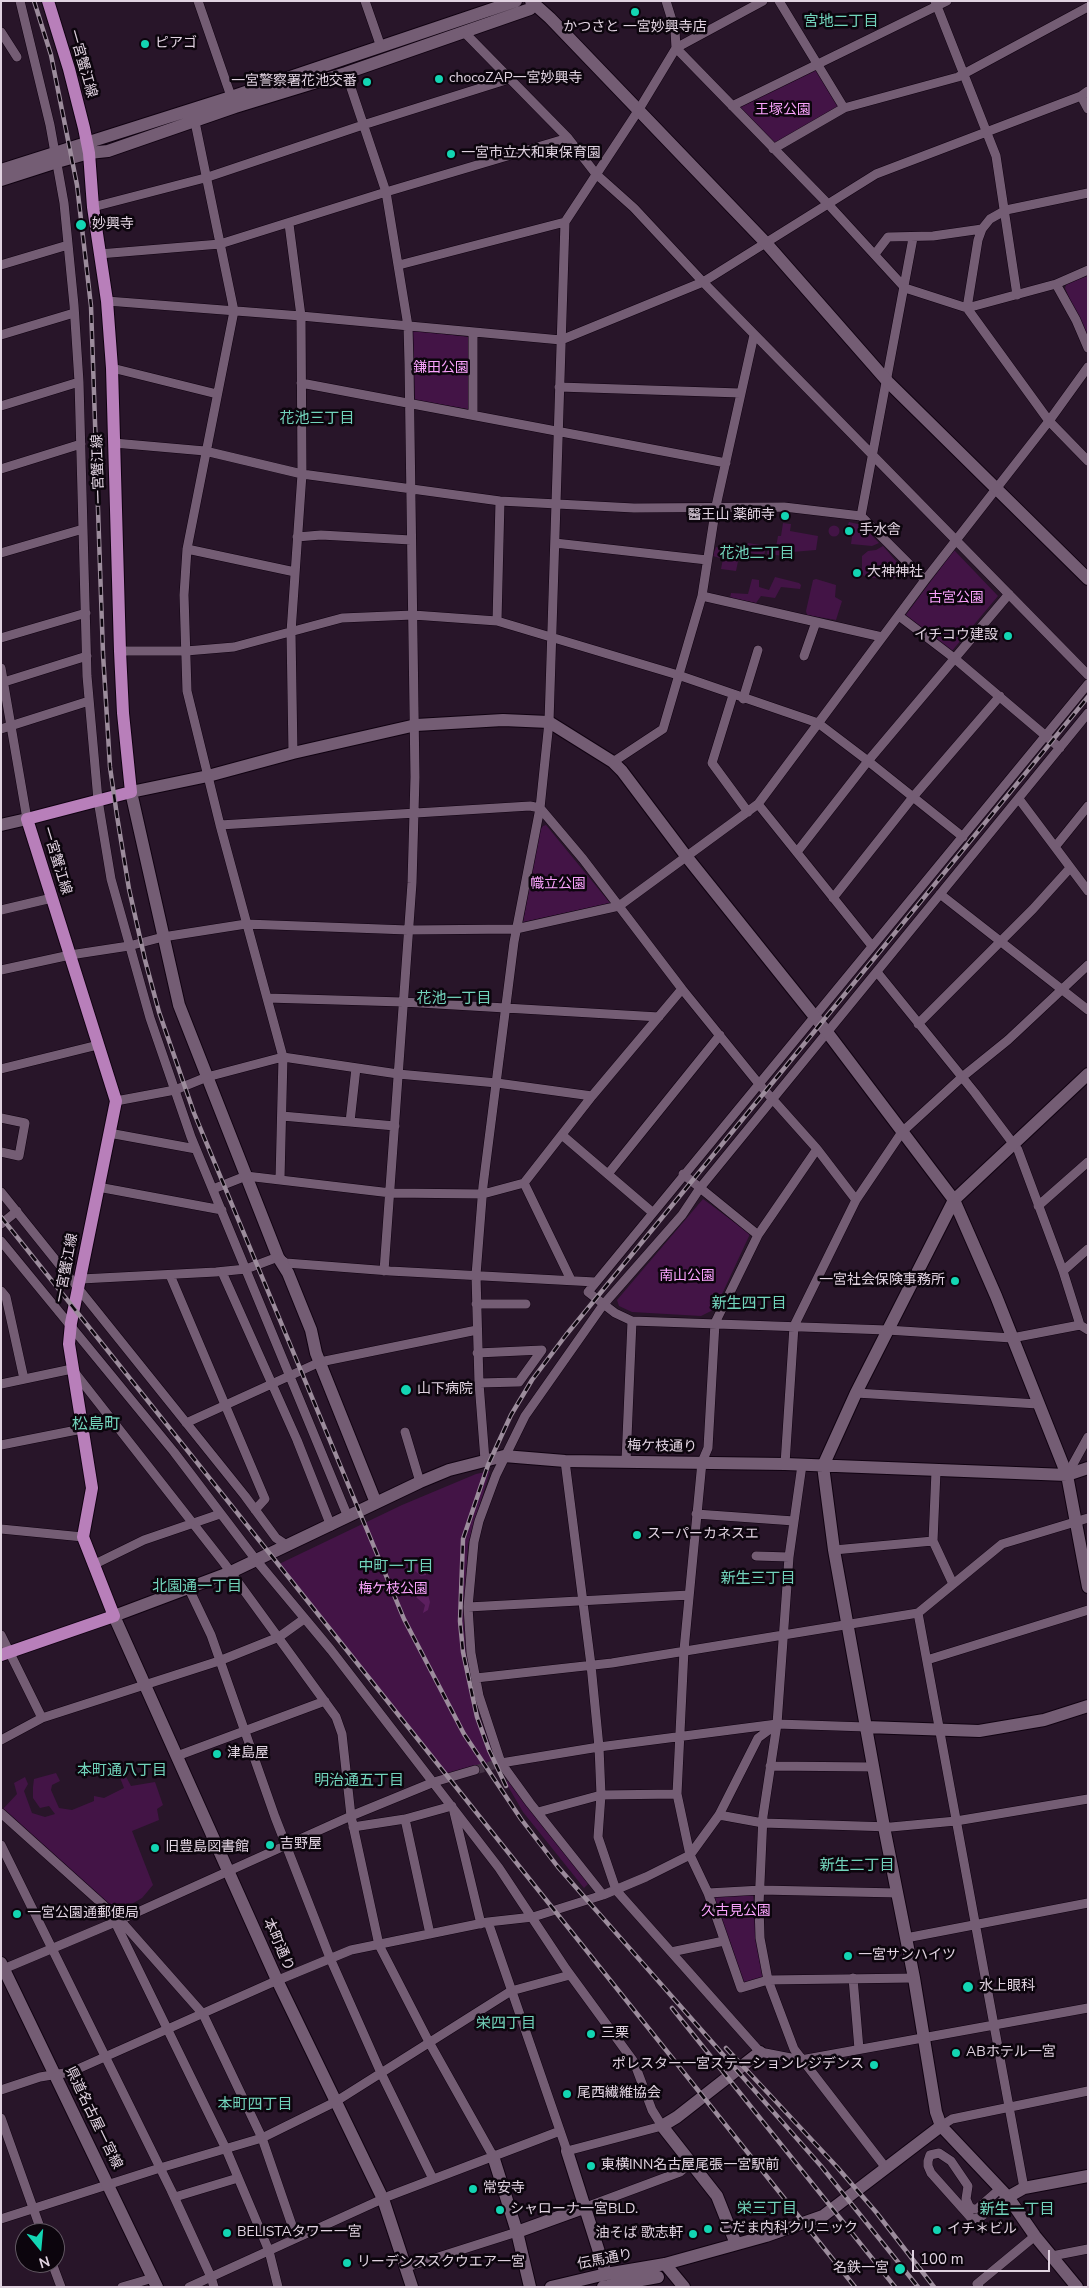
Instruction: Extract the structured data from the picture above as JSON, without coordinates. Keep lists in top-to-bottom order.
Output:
{
  "streets": {
    "main road": ["一宮蟹江線"],
    "street": [
      "梅ケ枝通り",
      "本町通り",
      "県道名古屋一宮線",
      "伝馬通り"
    ]
  },
  "crossings": [
    ["梅ケ枝通り", "本町通り"]
  ],
  "districts": [
    "宮地二丁目",
    "花池三丁目",
    "花池二丁目",
    "花池一丁目",
    "新生四丁目",
    "松島町",
    "中町一丁目",
    "新生三丁目",
    "北園通一丁目",
    "本町通八丁目",
    "明治通五丁目",
    "新生二丁目",
    "栄四丁目",
    "本町四丁目",
    "栄三丁目",
    "新生一丁目"
  ],
  "parks": [
    "王塚公園",
    "鎌田公園",
    "古宮公園",
    "幟立公園",
    "南山公園",
    "梅ケ枝公園",
    "久古見公園"
  ],
  "places": [
    "かつさと 一宮妙興寺店",
    "ピアゴ",
    "chocoZAP一宮妙興寺",
    "一宮警察署花池交番",
    "一宮市立大和東保育園",
    "妙興寺",
    "醫王山 薬師寺",
    "手水舎",
    "大神神社",
    "イチコウ建設",
    "一宮社会保険事務所",
    "山下病院",
    "スーパーカネスエ",
    "津島屋",
    "吉野屋",
    "旧豊島図書館",
    "一宮公園通郵便局",
    "一宮サンハイツ",
    "水上眼科",
    "三栗",
    "ABホテル一宮",
    "ポレスター一宮ステーションレジデンス",
    "尾西繊維協会",
    "東横INN名古屋尾張一宮駅前",
    "常安寺",
    "シャローナ一宮BLD.",
    "こだま内科クリニック",
    "イチ＊ビル",
    "BELISTAタワー一宮",
    "油そば 歌志軒",
    "リーデンススクウエア一宮",
    "名鉄一宮"
  ],
  "scale_bar": "100 m",
  "north": "bottom"
}
